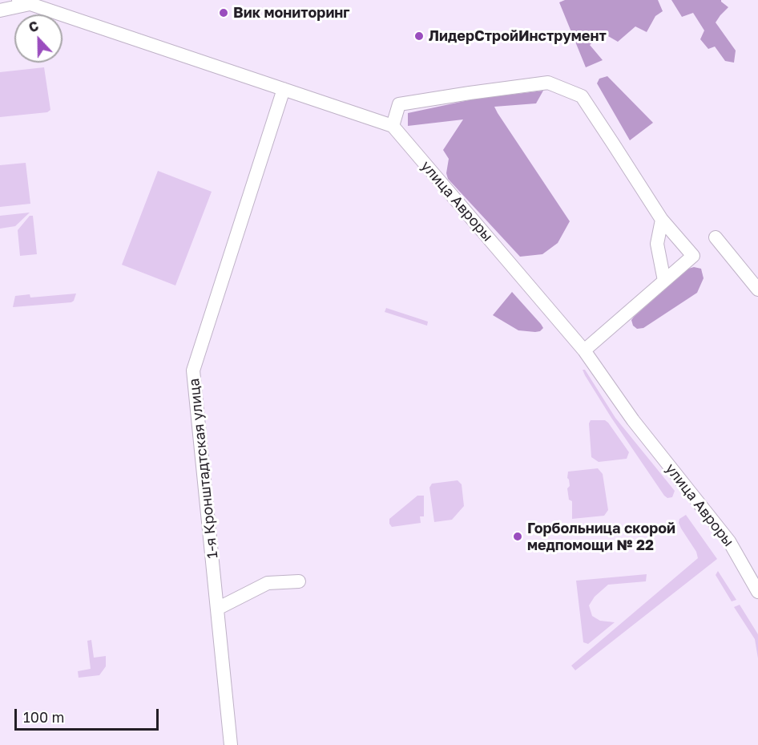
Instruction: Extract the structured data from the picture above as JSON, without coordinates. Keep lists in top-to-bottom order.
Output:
{
  "streets": {
    "street": ["улица Авроры", "1-я Кронштадтская улица"]
  },
  "places": ["Вик мониторинг", "ЛидерСтройИнструмент", "Горбольница скорой медпомощи № 22"],
  "scale_bar": "100 m",
  "north": "top"
}
